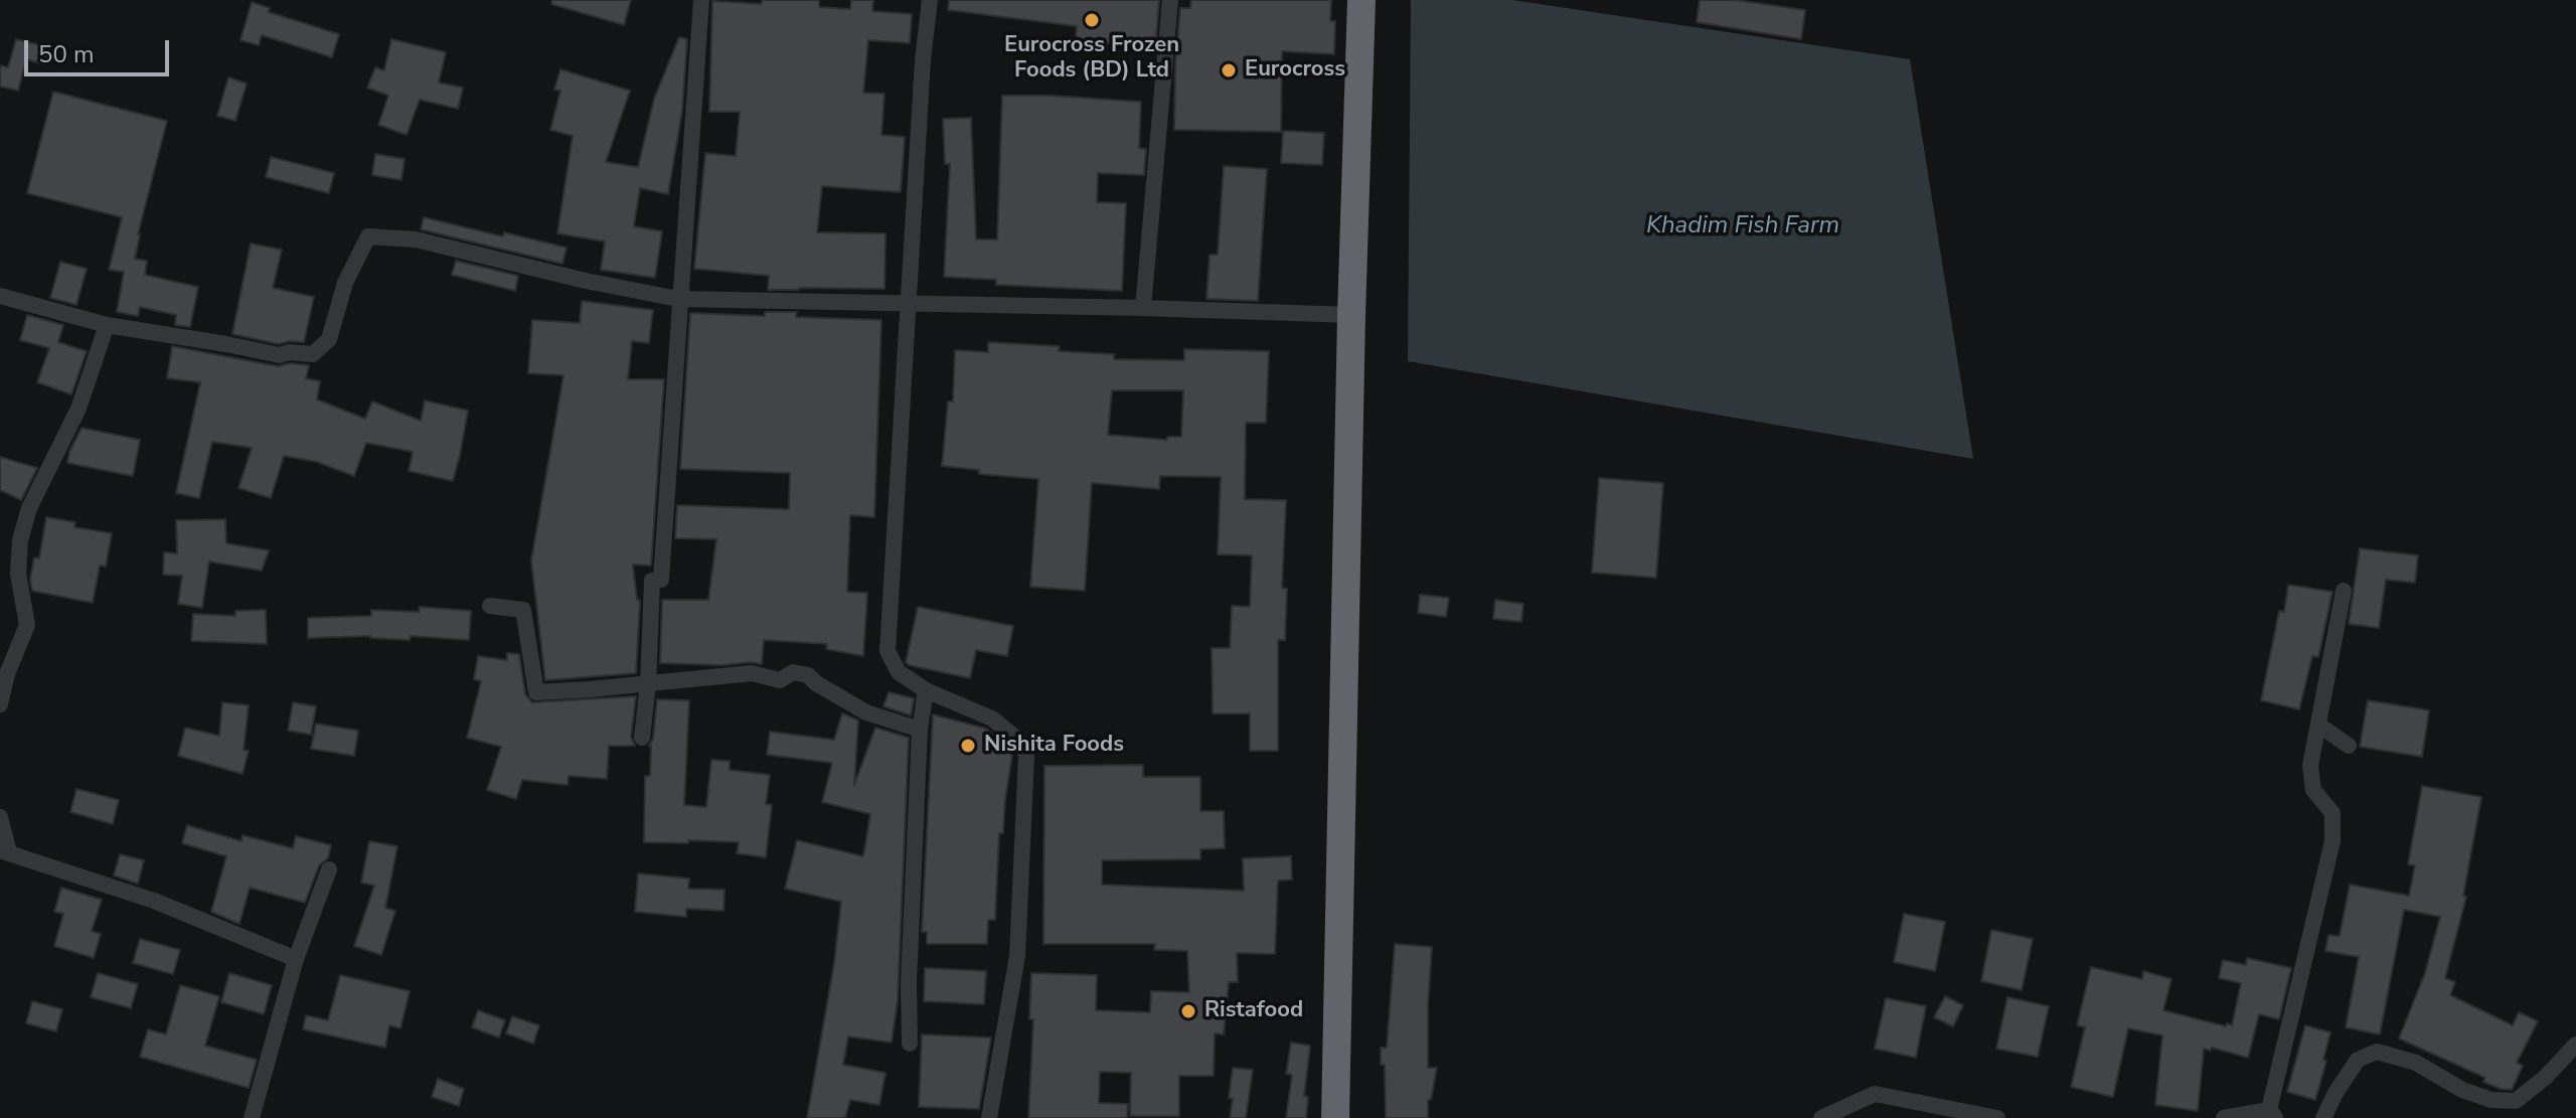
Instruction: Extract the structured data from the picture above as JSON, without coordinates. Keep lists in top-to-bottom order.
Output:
{
  "water": ["Khadim Fish Farm"],
  "places": [
    "Eurocross Frozen Foods (BD) Ltd",
    "Eurocross",
    "Nishita Foods",
    "Ristafood"
  ],
  "scale_bar": "50 m"
}
